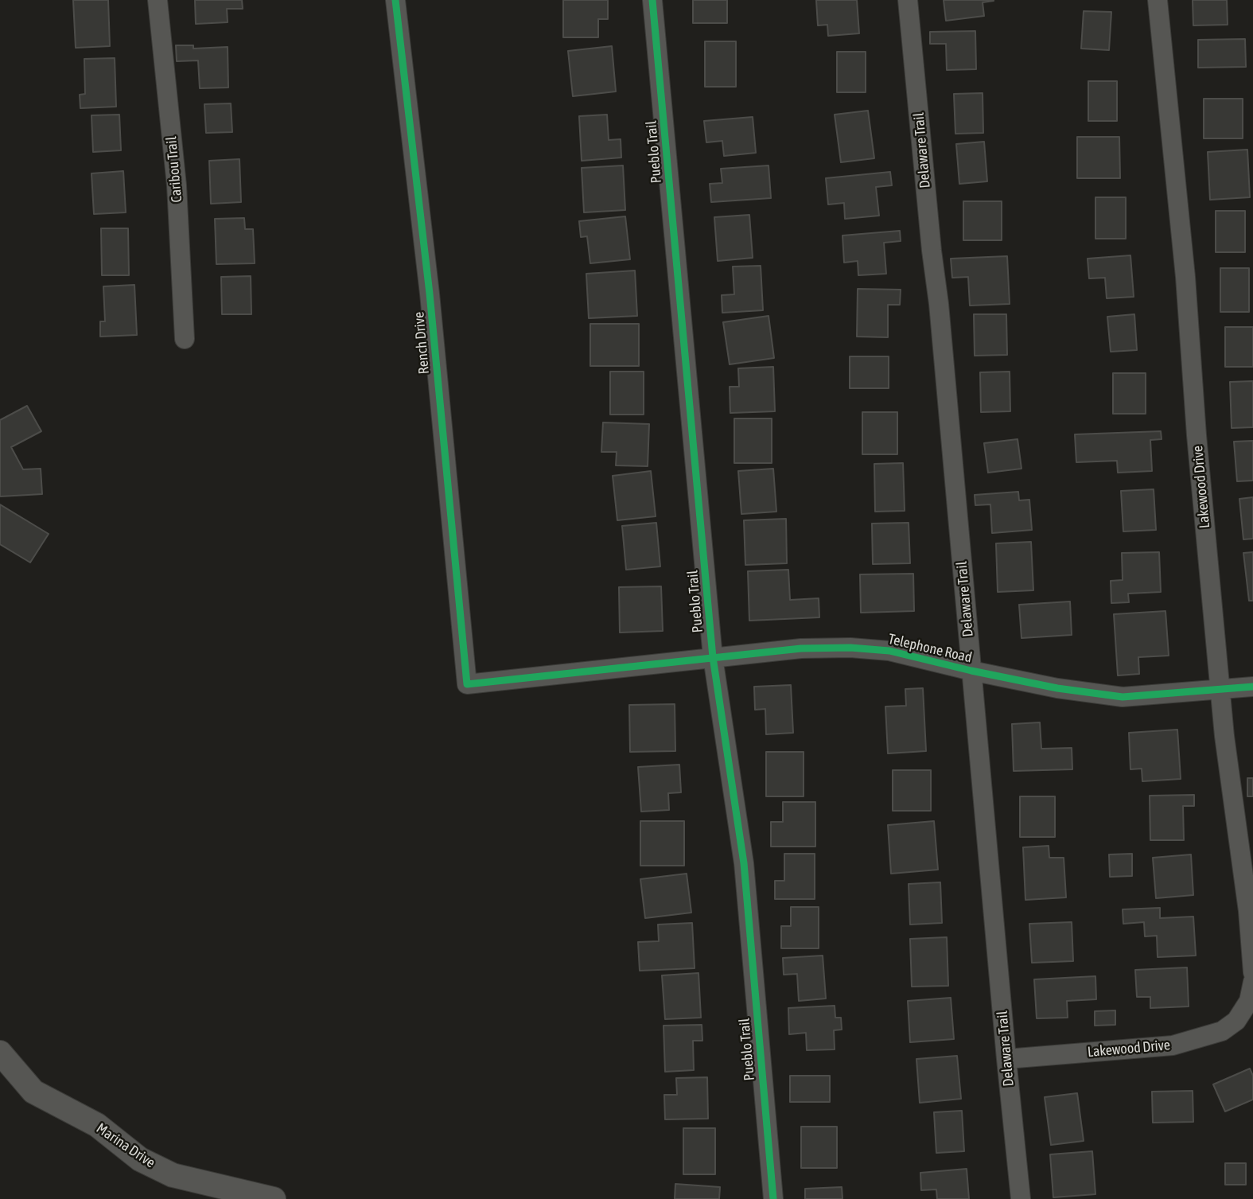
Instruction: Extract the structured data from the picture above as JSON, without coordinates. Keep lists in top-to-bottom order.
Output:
{
  "streets": {
    "street": [
      "Delaware Trail",
      "Pueblo Trail",
      "Caribou Trail",
      "Rench Drive",
      "Lakewood Drive",
      "Telephone Road",
      "Marina Drive"
    ]
  },
  "crossings": [
    ["Delaware Trail", "Lakewood Drive"],
    ["Delaware Trail", "Telephone Road"],
    ["Pueblo Trail", "Telephone Road"],
    ["Rench Drive", "Telephone Road"],
    ["Lakewood Drive", "Telephone Road"]
  ]
}
